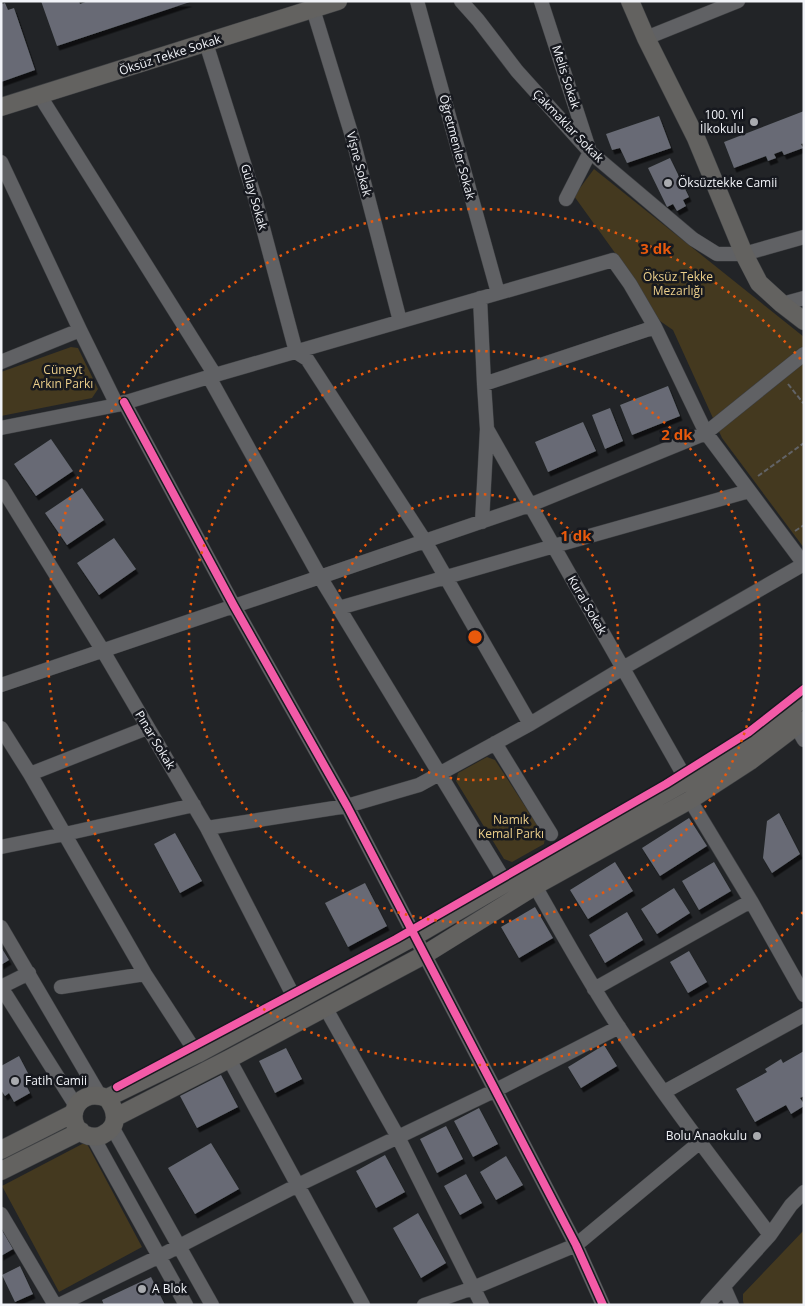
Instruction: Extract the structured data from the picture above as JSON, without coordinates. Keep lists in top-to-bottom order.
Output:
{
  "streets": {
    "main road": ["Öksüz Tekke Sokak"],
    "street": [
      "Melis Sokak",
      "Çakmaklar Sokak",
      "Öğretmenler Sokak",
      "Vişne Sokak",
      "Gülay Sokak",
      "Kural Sokak",
      "Pınar Sokak"
    ]
  },
  "crossings": [
    ["Öksüz Tekke Sokak", "Vişne Sokak"],
    ["Öksüz Tekke Sokak", "Gülay Sokak"],
    ["Melis Sokak", "Çakmaklar Sokak"]
  ],
  "parks": ["Öksüz Tekke Mezarlığı", "Cüneyt Arkın Parkı", "Namık Kemal Parkı"],
  "places": [
    "100. Yıl İlkokulu",
    "Öksüztekke Camii",
    "Fatih Camii",
    "Bolu Anaokulu",
    "A Blok"
  ],
  "rings": ["3 dk", "2 dk", "1 dk"]
}
